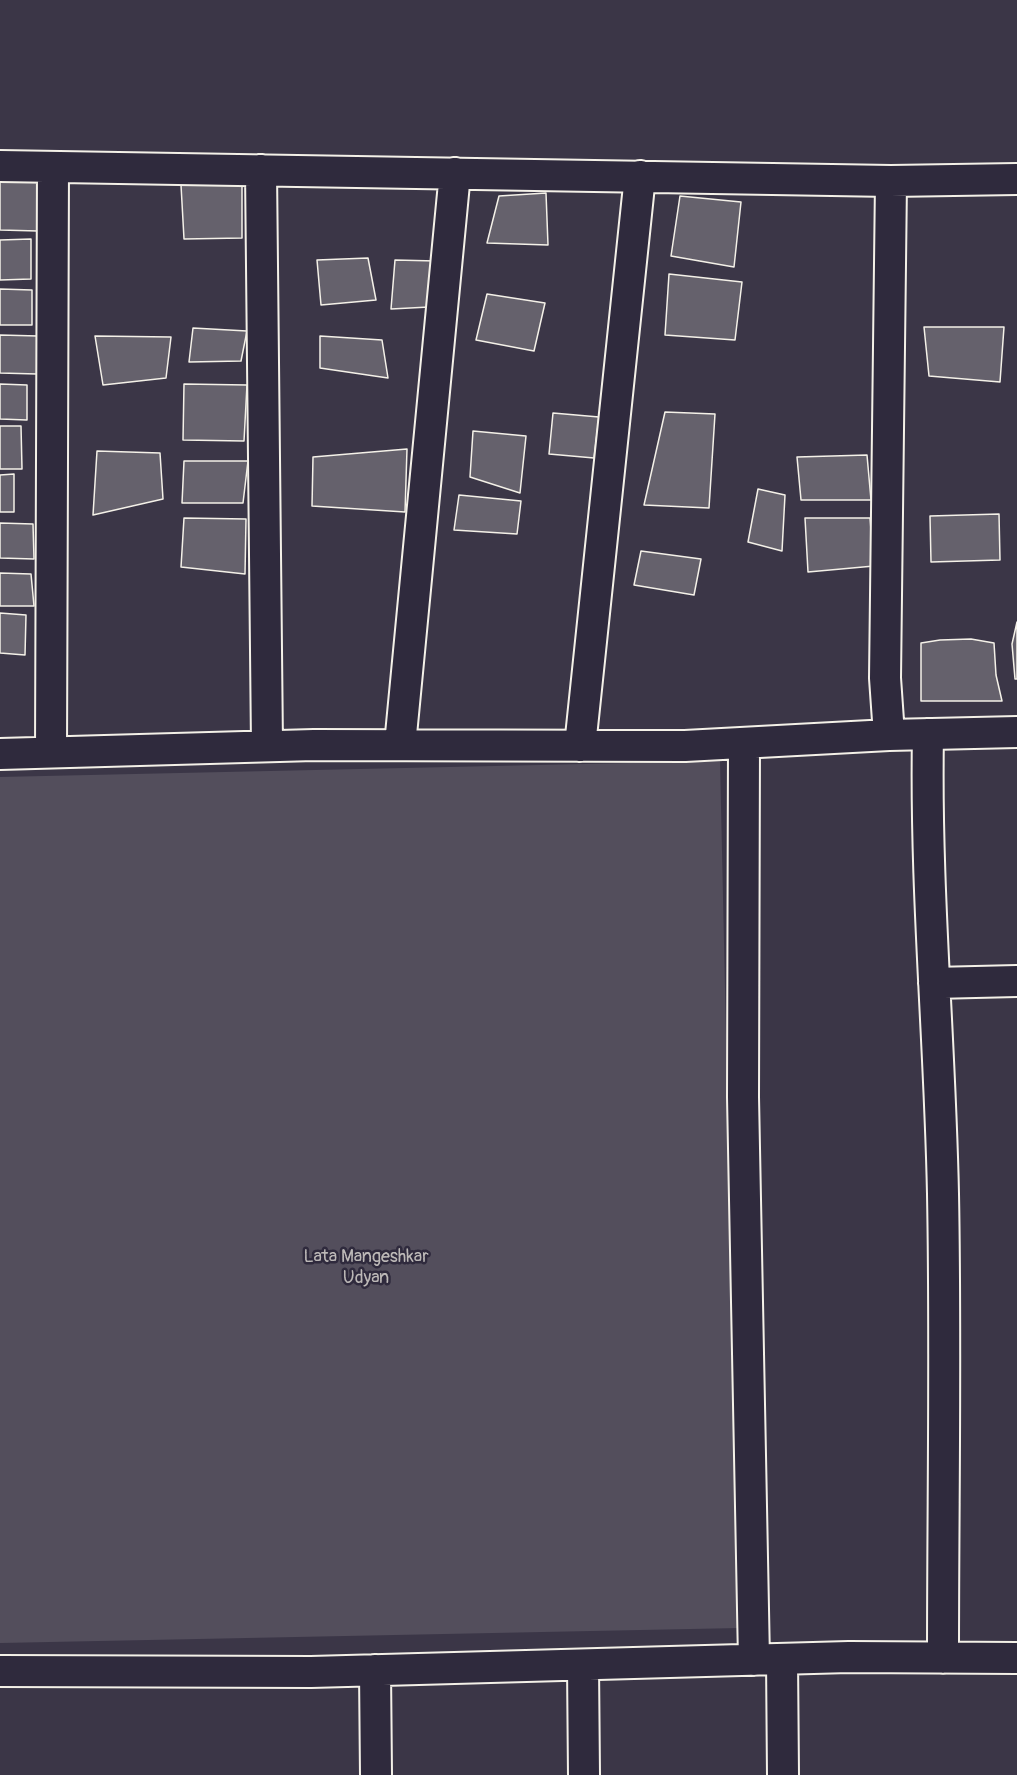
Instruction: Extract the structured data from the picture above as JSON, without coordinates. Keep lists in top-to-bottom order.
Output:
{
  "parks": ["Lata Mangeshkar Udyan"]
}
